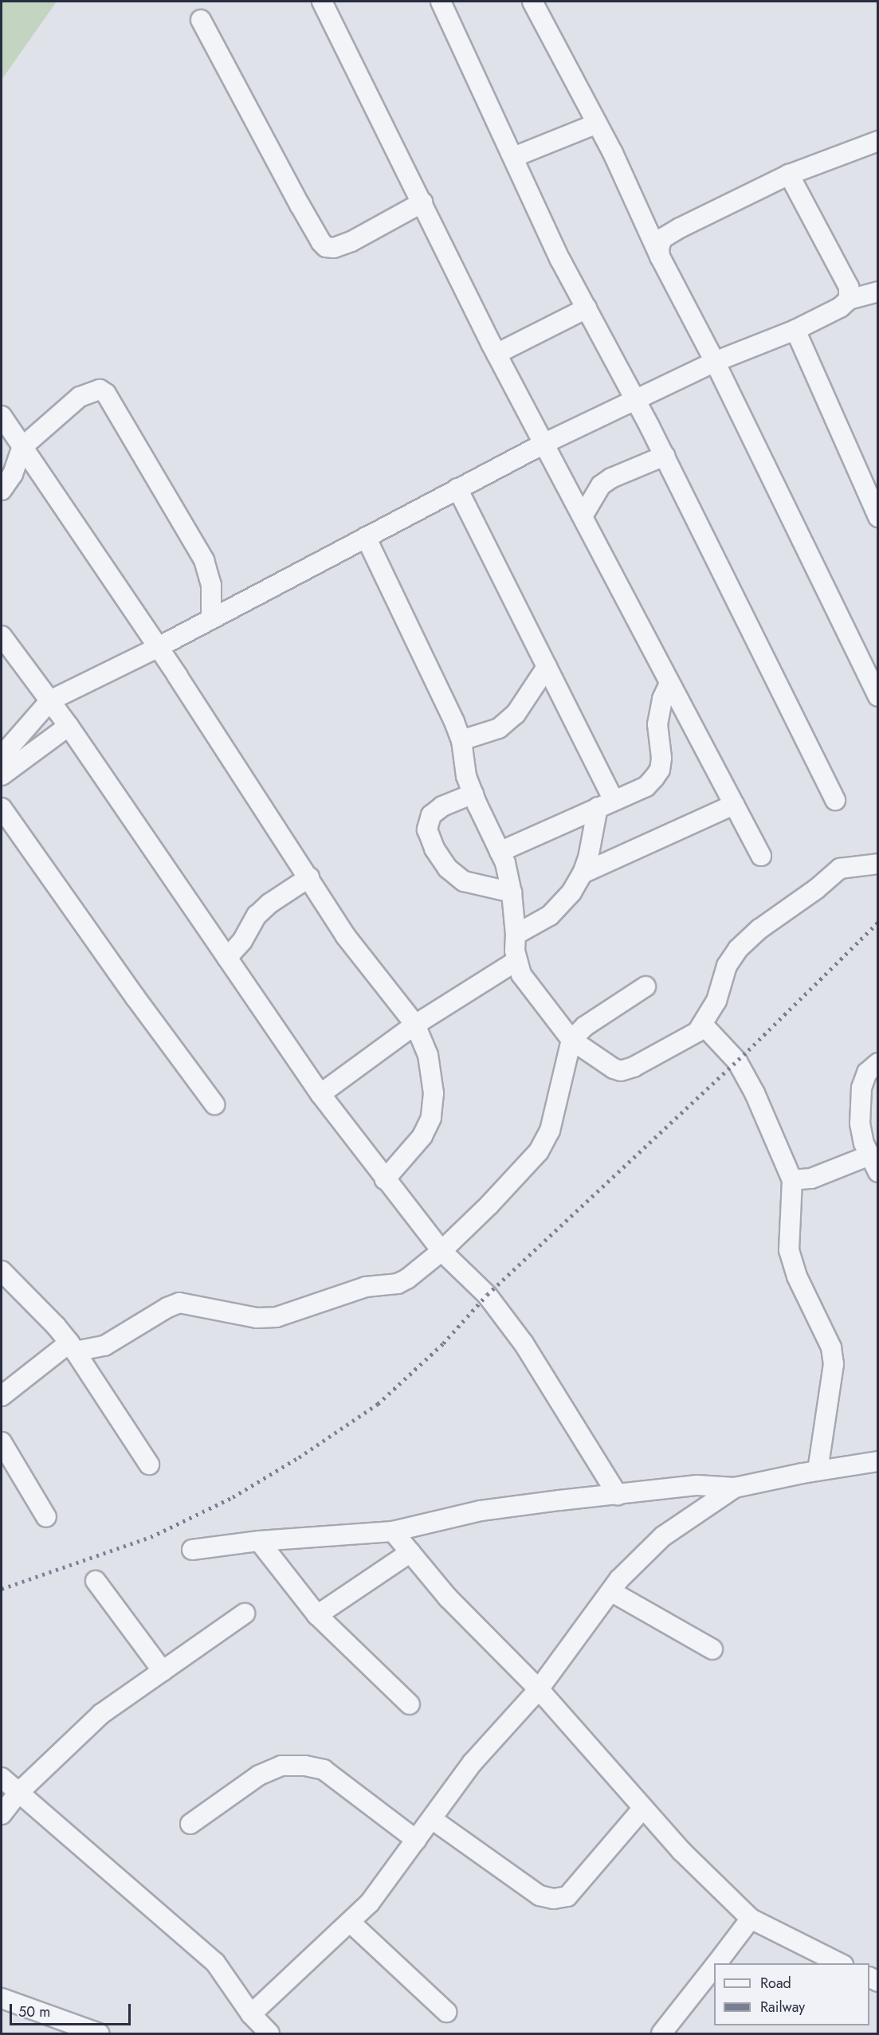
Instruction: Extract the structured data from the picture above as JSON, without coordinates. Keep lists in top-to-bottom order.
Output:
{
  "legend": ["Road", "Railway"],
  "scale_bar": "50 m"
}
